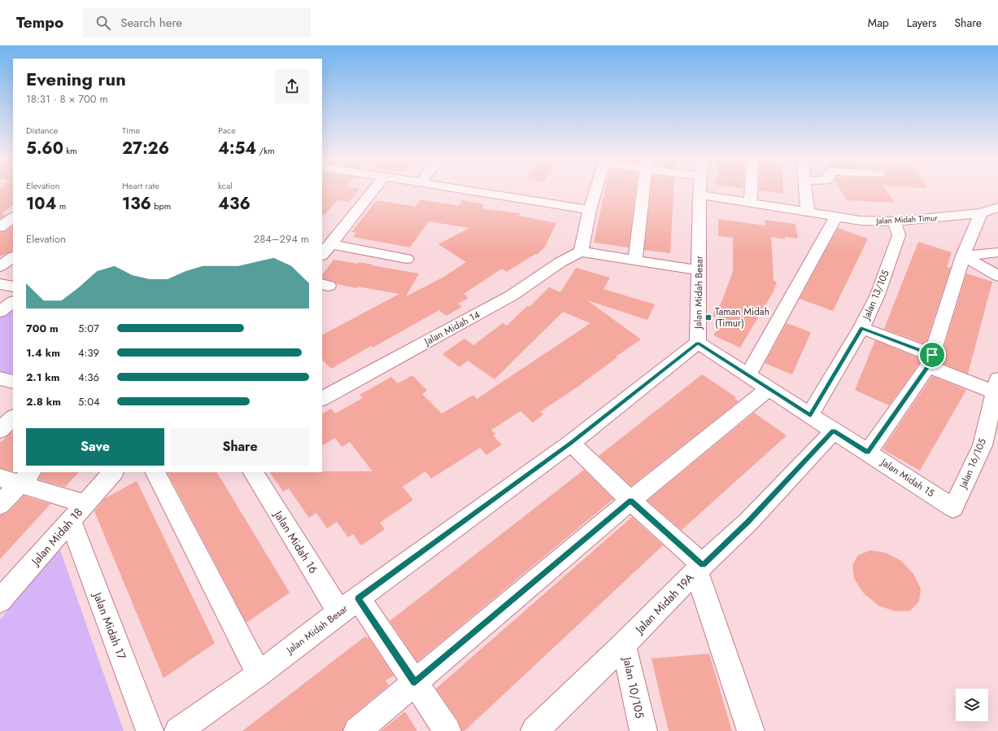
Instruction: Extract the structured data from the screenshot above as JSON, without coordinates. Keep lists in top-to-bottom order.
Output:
{
  "streets": {
    "street": [
      "Jalan Midah Timur",
      "Jalan Midah Besar",
      "Jalan 13/105",
      "Jalan Midah 14",
      "Jalan 16/105",
      "Jalan Midah 15",
      "Jalan Midah 18",
      "Jalan Midah 16",
      "Jalan Midah 19A",
      "Jalan Midah 17",
      "Jalan 10/105"
    ]
  },
  "crossings": [
    ["Jalan Midah Timur", "Jalan Midah Besar"],
    ["Jalan Midah Timur", "Jalan 13/105"],
    ["Jalan Midah Besar", "Jalan Midah 15"],
    ["Jalan Midah Besar", "Jalan Midah 16"],
    ["Jalan 13/105", "Jalan Midah 15"],
    ["Jalan 16/105", "Jalan Midah 15"],
    ["Jalan Midah 15", "Jalan Midah 19A"],
    ["Jalan Midah 18", "Jalan Midah 17"],
    ["Jalan Midah 19A", "Jalan 10/105"]
  ],
  "places": {
    "transit": ["Taman Midah (Timur)"]
  },
  "page": {
    "header": "Tempo",
    "search": "Search here",
    "nav": ["Map", "Layers", "Share"],
    "heading": ["Evening run", "18:31 · 8 × 700 m"],
    "stats": [
      ["Distance", "5.60 km"],
      ["Time", "27:26"],
      ["Pace", "4:54 /km"],
      ["Elevation", "104 m"],
      ["Heart rate", "136 bpm"],
      ["kcal", "436"]
    ],
    "chart": ["Elevation", "284–294 m"],
    "list": [
      {
        "name": "700 m",
        "note": "5:07"
      },
      {
        "name": "1.4 km",
        "note": "4:39"
      },
      {
        "name": "2.1 km",
        "note": "4:36"
      },
      {
        "name": "2.8 km",
        "note": "5:04"
      }
    ],
    "buttons": ["Save", "Share"]
  }
}
